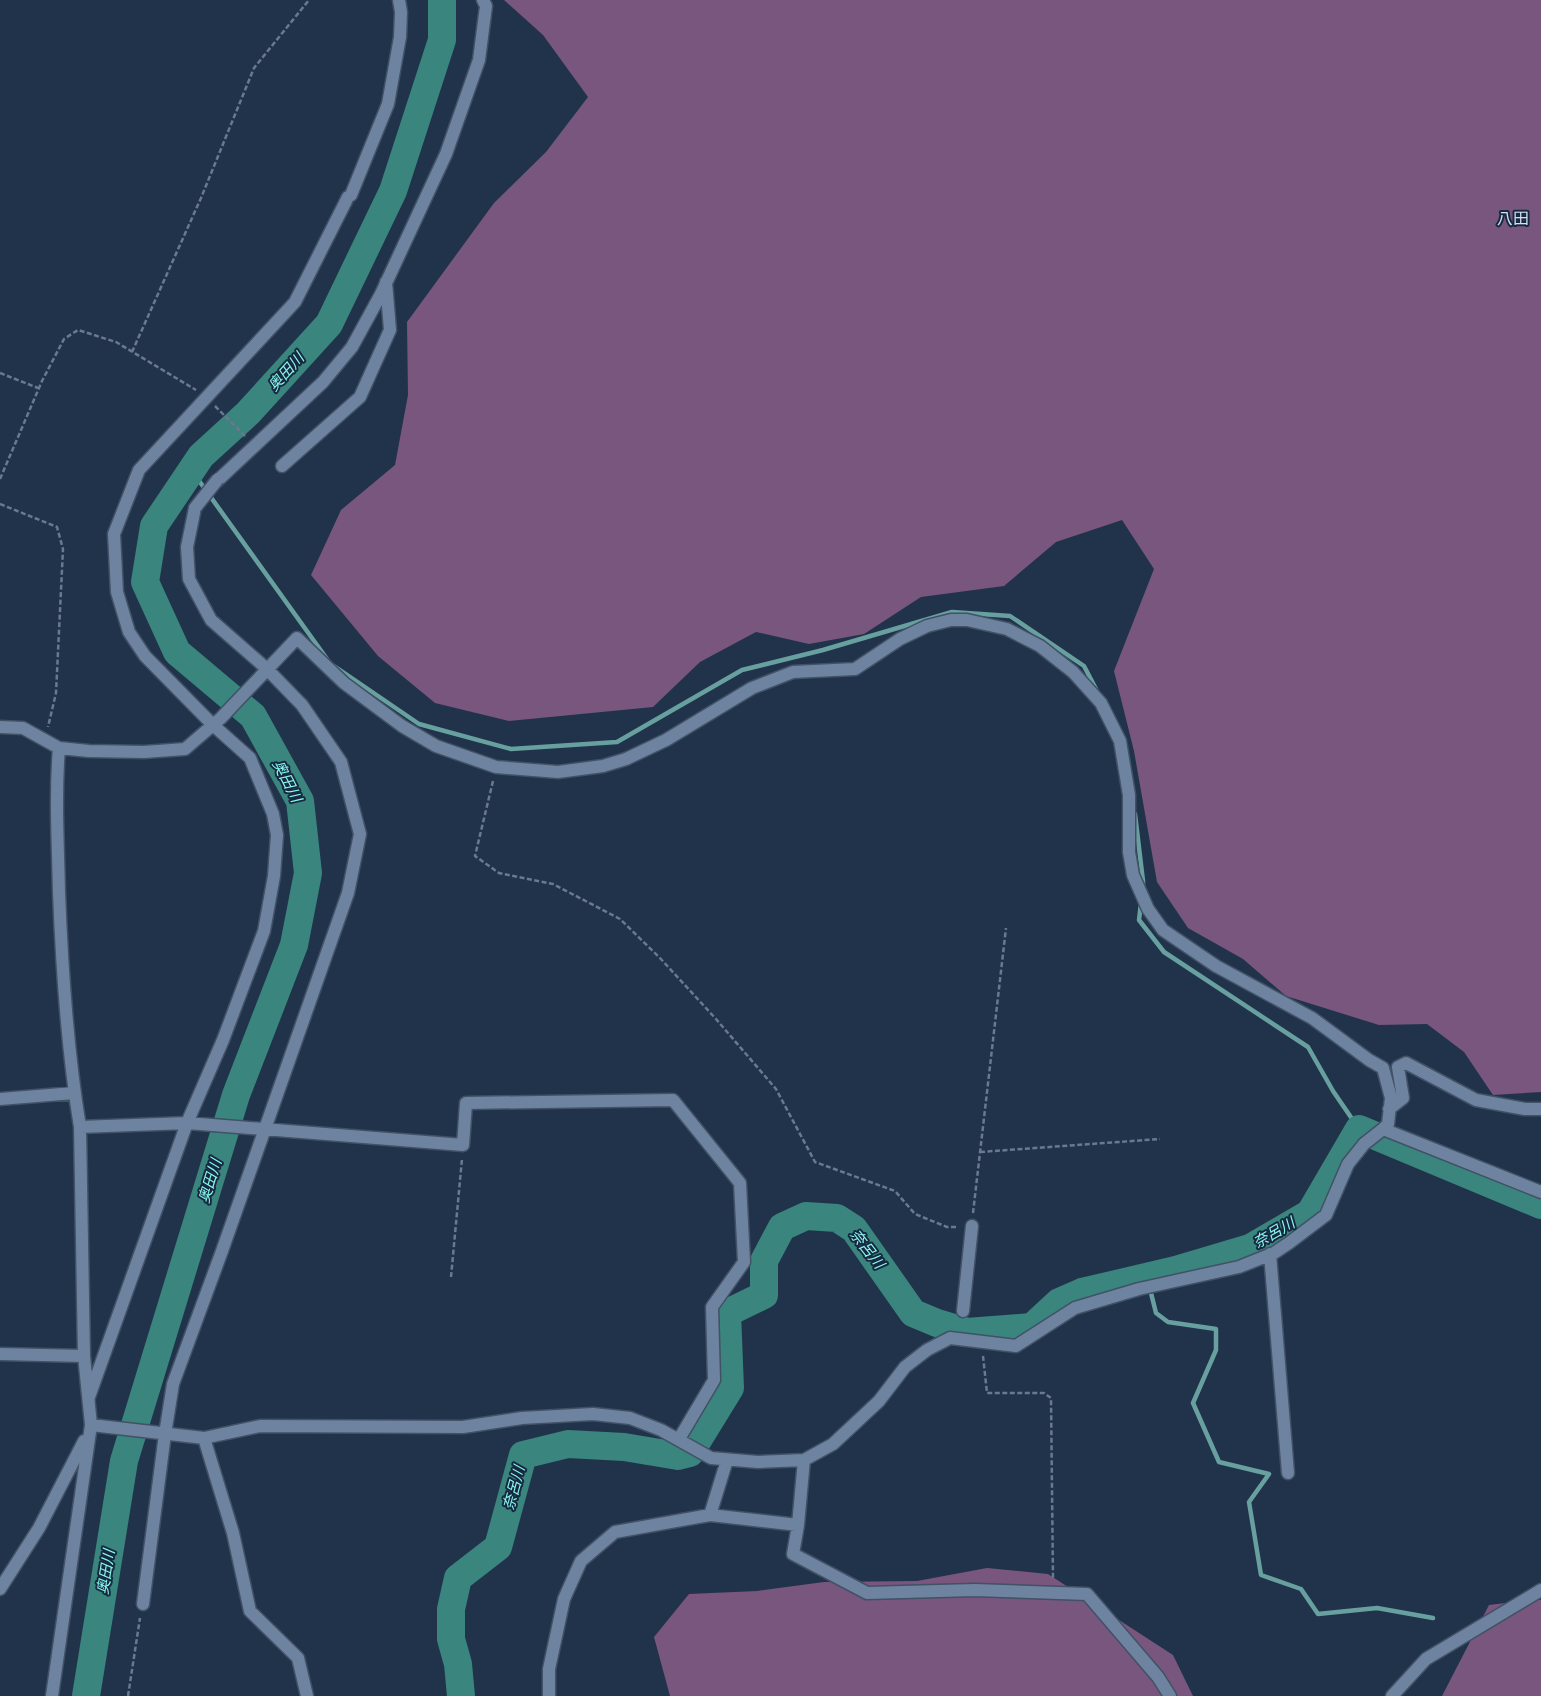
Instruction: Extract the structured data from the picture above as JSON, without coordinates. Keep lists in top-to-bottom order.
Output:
{
  "districts": ["八田"],
  "water": ["奥田川", "奈呂川"]
}
